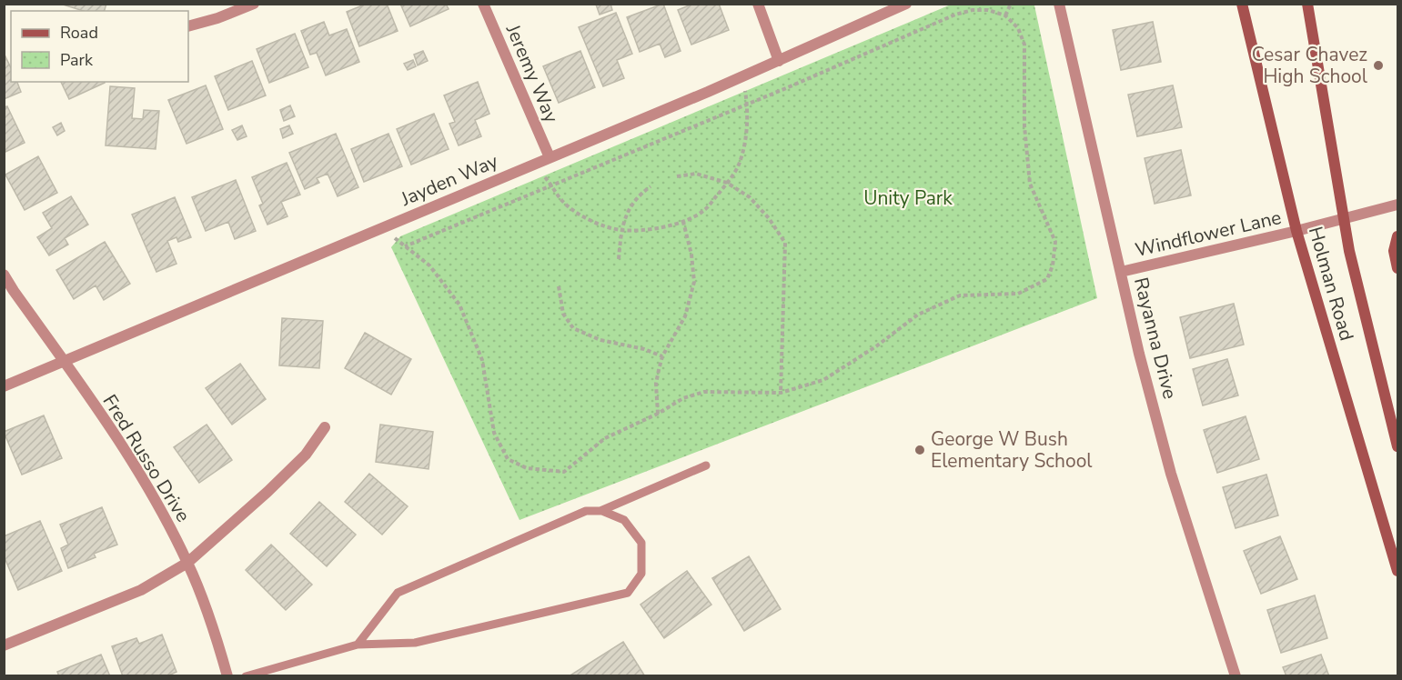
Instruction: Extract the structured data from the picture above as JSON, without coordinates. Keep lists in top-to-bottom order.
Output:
{
  "streets": {
    "main road": ["Holman Road"],
    "street": [
      "Jeremy Way",
      "Jayden Way",
      "Windflower Lane",
      "Rayanna Drive",
      "Fred Russo Drive"
    ]
  },
  "crossings": [
    ["Jeremy Way", "Jayden Way"],
    ["Jayden Way", "Fred Russo Drive"],
    ["Windflower Lane", "Holman Road"],
    ["Windflower Lane", "Rayanna Drive"]
  ],
  "parks": ["Unity Park"],
  "places": ["Cesar Chavez High School", "George W Bush Elementary School"],
  "legend": ["Road", "Park"]
}
